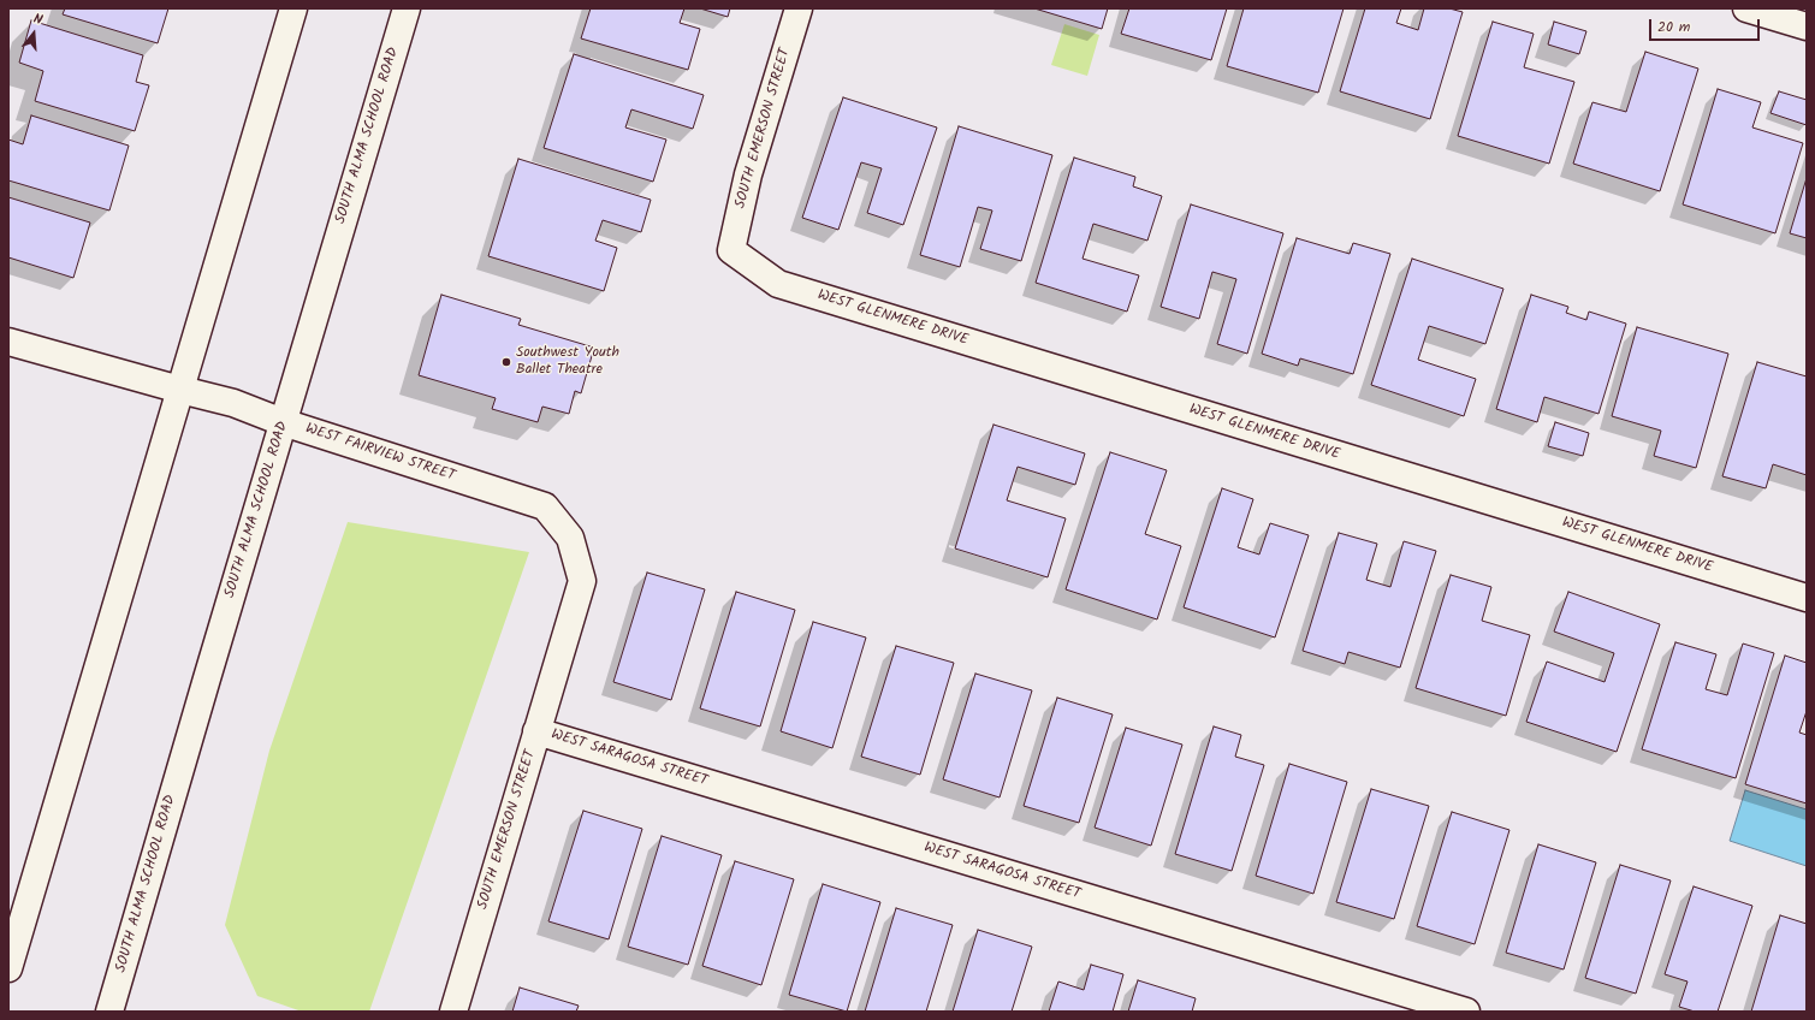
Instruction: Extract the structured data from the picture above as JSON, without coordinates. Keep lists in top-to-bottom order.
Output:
{
  "streets": {
    "street": [
      "SOUTH EMERSON STREET",
      "SOUTH ALMA SCHOOL ROAD",
      "WEST GLENMERE DRIVE",
      "WEST FAIRVIEW STREET",
      "WEST SARAGOSA STREET"
    ]
  },
  "crossings": [
    ["SOUTH EMERSON STREET", "WEST GLENMERE DRIVE"],
    ["SOUTH EMERSON STREET", "WEST FAIRVIEW STREET"],
    ["SOUTH EMERSON STREET", "WEST SARAGOSA STREET"],
    ["SOUTH ALMA SCHOOL ROAD", "WEST FAIRVIEW STREET"]
  ],
  "places": ["Southwest Youth Ballet Theatre"],
  "scale_bar": "20 m",
  "north": "top"
}
